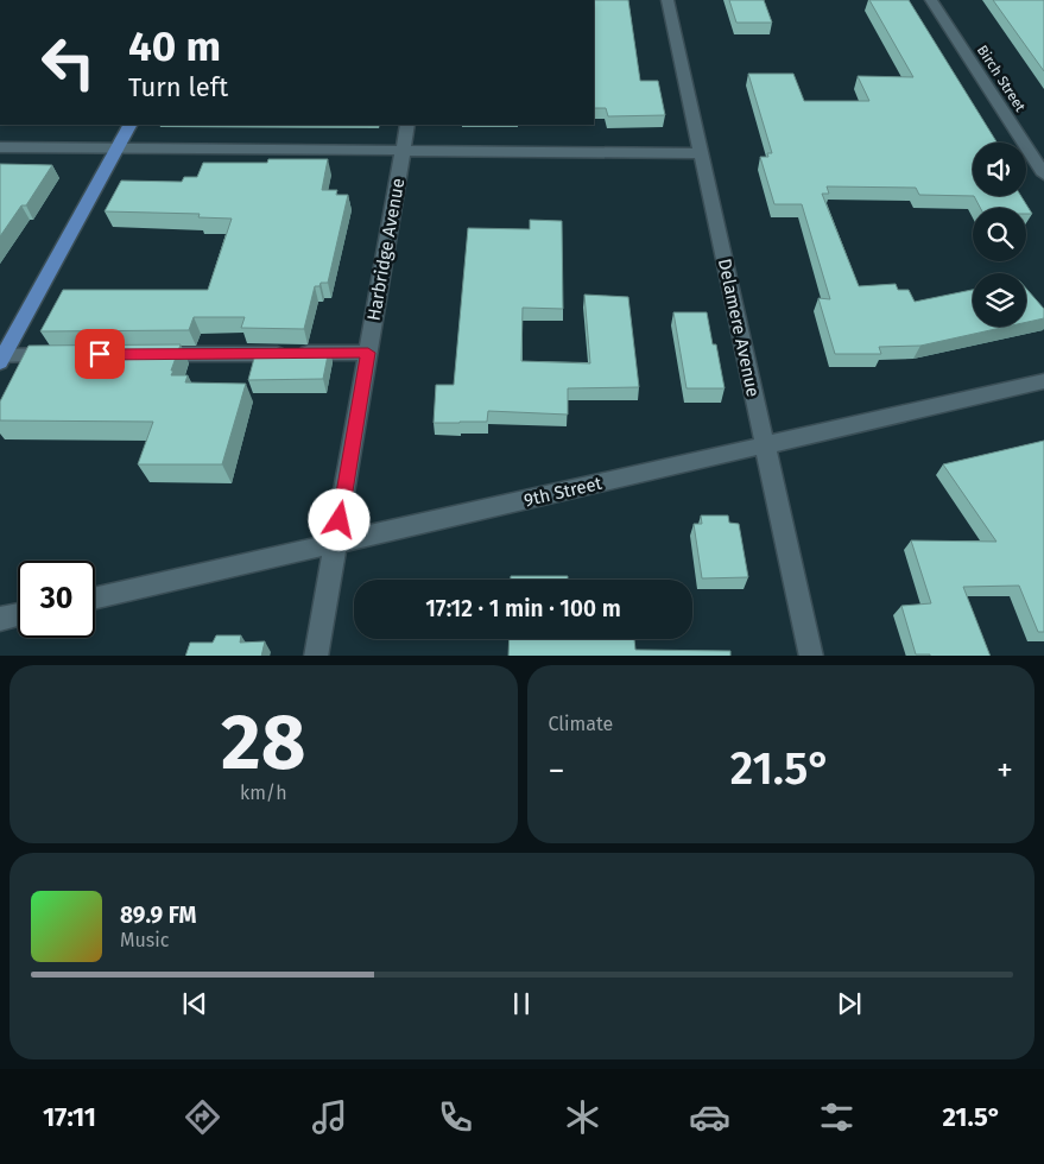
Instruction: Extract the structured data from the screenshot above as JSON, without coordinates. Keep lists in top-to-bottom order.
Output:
{
  "streets": {
    "street": [
      "Birch Street",
      "Harbridge Avenue",
      "Delamere Avenue",
      "9th Street"
    ]
  },
  "crossings": [
    ["Harbridge Avenue", "9th Street"],
    ["Delamere Avenue", "9th Street"]
  ],
  "page": {
    "turn": ["40 m", "Turn left"],
    "limit": "30",
    "trip": "17:12 · 1 min · 100 m",
    "tile": [
      ["28", "km/h"],
      "Climate"
    ],
    "heat": ["−", "21.5°", "+"],
    "song": ["89.9 FM", "Music"],
    "tabs": ["17:11", "21.5°"]
  }
}
